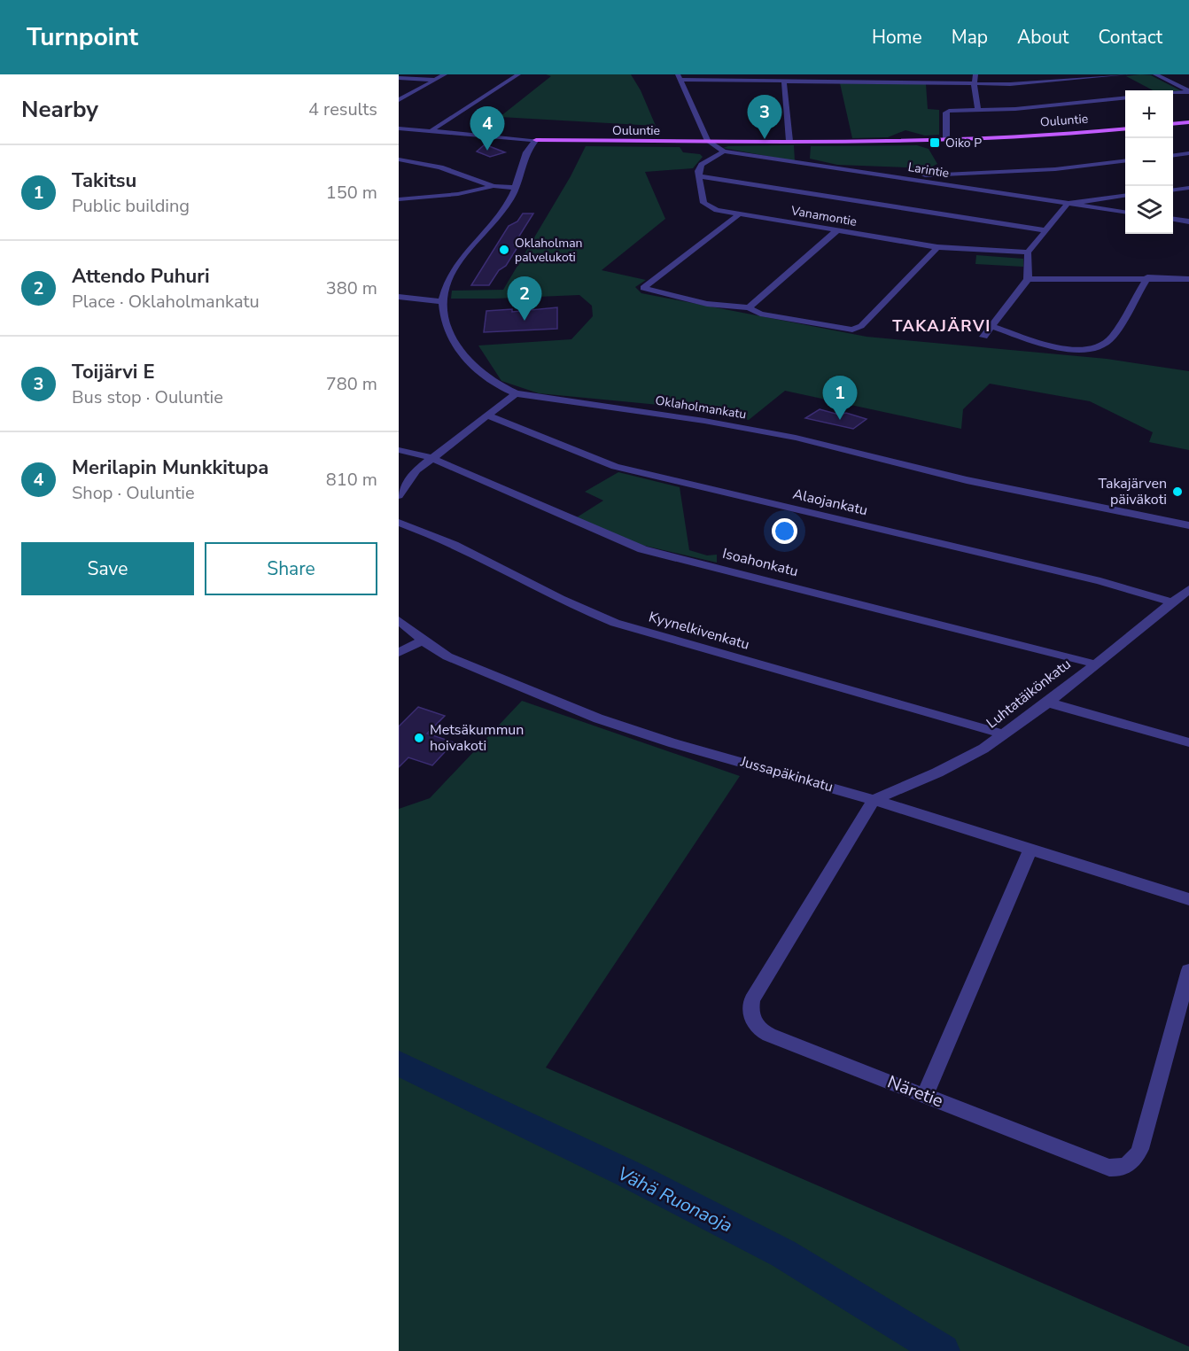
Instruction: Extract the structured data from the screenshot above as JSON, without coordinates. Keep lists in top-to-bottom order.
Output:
{
  "streets": {
    "main road": ["Ouluntie"],
    "street": [
      "Larintie",
      "Vanamontie",
      "Oklaholmankatu",
      "Alaojankatu",
      "Isoahonkatu",
      "Kyynelkivenkatu",
      "Luhtatäikönkatu",
      "Jussapäkinkatu",
      "Näretie"
    ]
  },
  "crossings": [
    ["Alaojankatu", "Luhtatäikönkatu"],
    ["Isoahonkatu", "Luhtatäikönkatu"],
    ["Kyynelkivenkatu", "Luhtatäikönkatu"],
    ["Luhtatäikönkatu", "Jussapäkinkatu"],
    ["Luhtatäikönkatu", "Näretie"],
    ["Jussapäkinkatu", "Näretie"]
  ],
  "districts": ["TAKAJÄRVI"],
  "water": ["Vähä Ruonaoja"],
  "places": {
    "transit": ["Oiko P"],
    "other": ["Oklaholman palvelukoti", "Takajärven päiväkoti", "Metsäkummun hoivakoti"]
  },
  "page": {
    "header": "Turnpoint",
    "nav": [
      "Home",
      "Map",
      "About",
      "Contact"
    ],
    "heading": ["Nearby", "4 results"],
    "map_buttons": ["+", "−"],
    "pins": [
      "3",
      "4",
      "2",
      "1"
    ],
    "list": [
      {
        "mark": "1",
        "name": "Takitsu",
        "note": "Public building",
        "value": "150 m"
      },
      {
        "mark": "2",
        "name": "Attendo Puhuri",
        "note": "Place · Oklaholmankatu",
        "value": "380 m"
      },
      {
        "mark": "3",
        "name": "Toijärvi E",
        "note": "Bus stop · Ouluntie",
        "value": "780 m"
      },
      {
        "mark": "4",
        "name": "Merilapin Munkkitupa",
        "note": "Shop · Ouluntie",
        "value": "810 m"
      }
    ],
    "buttons": ["Save", "Share"]
  }
}
